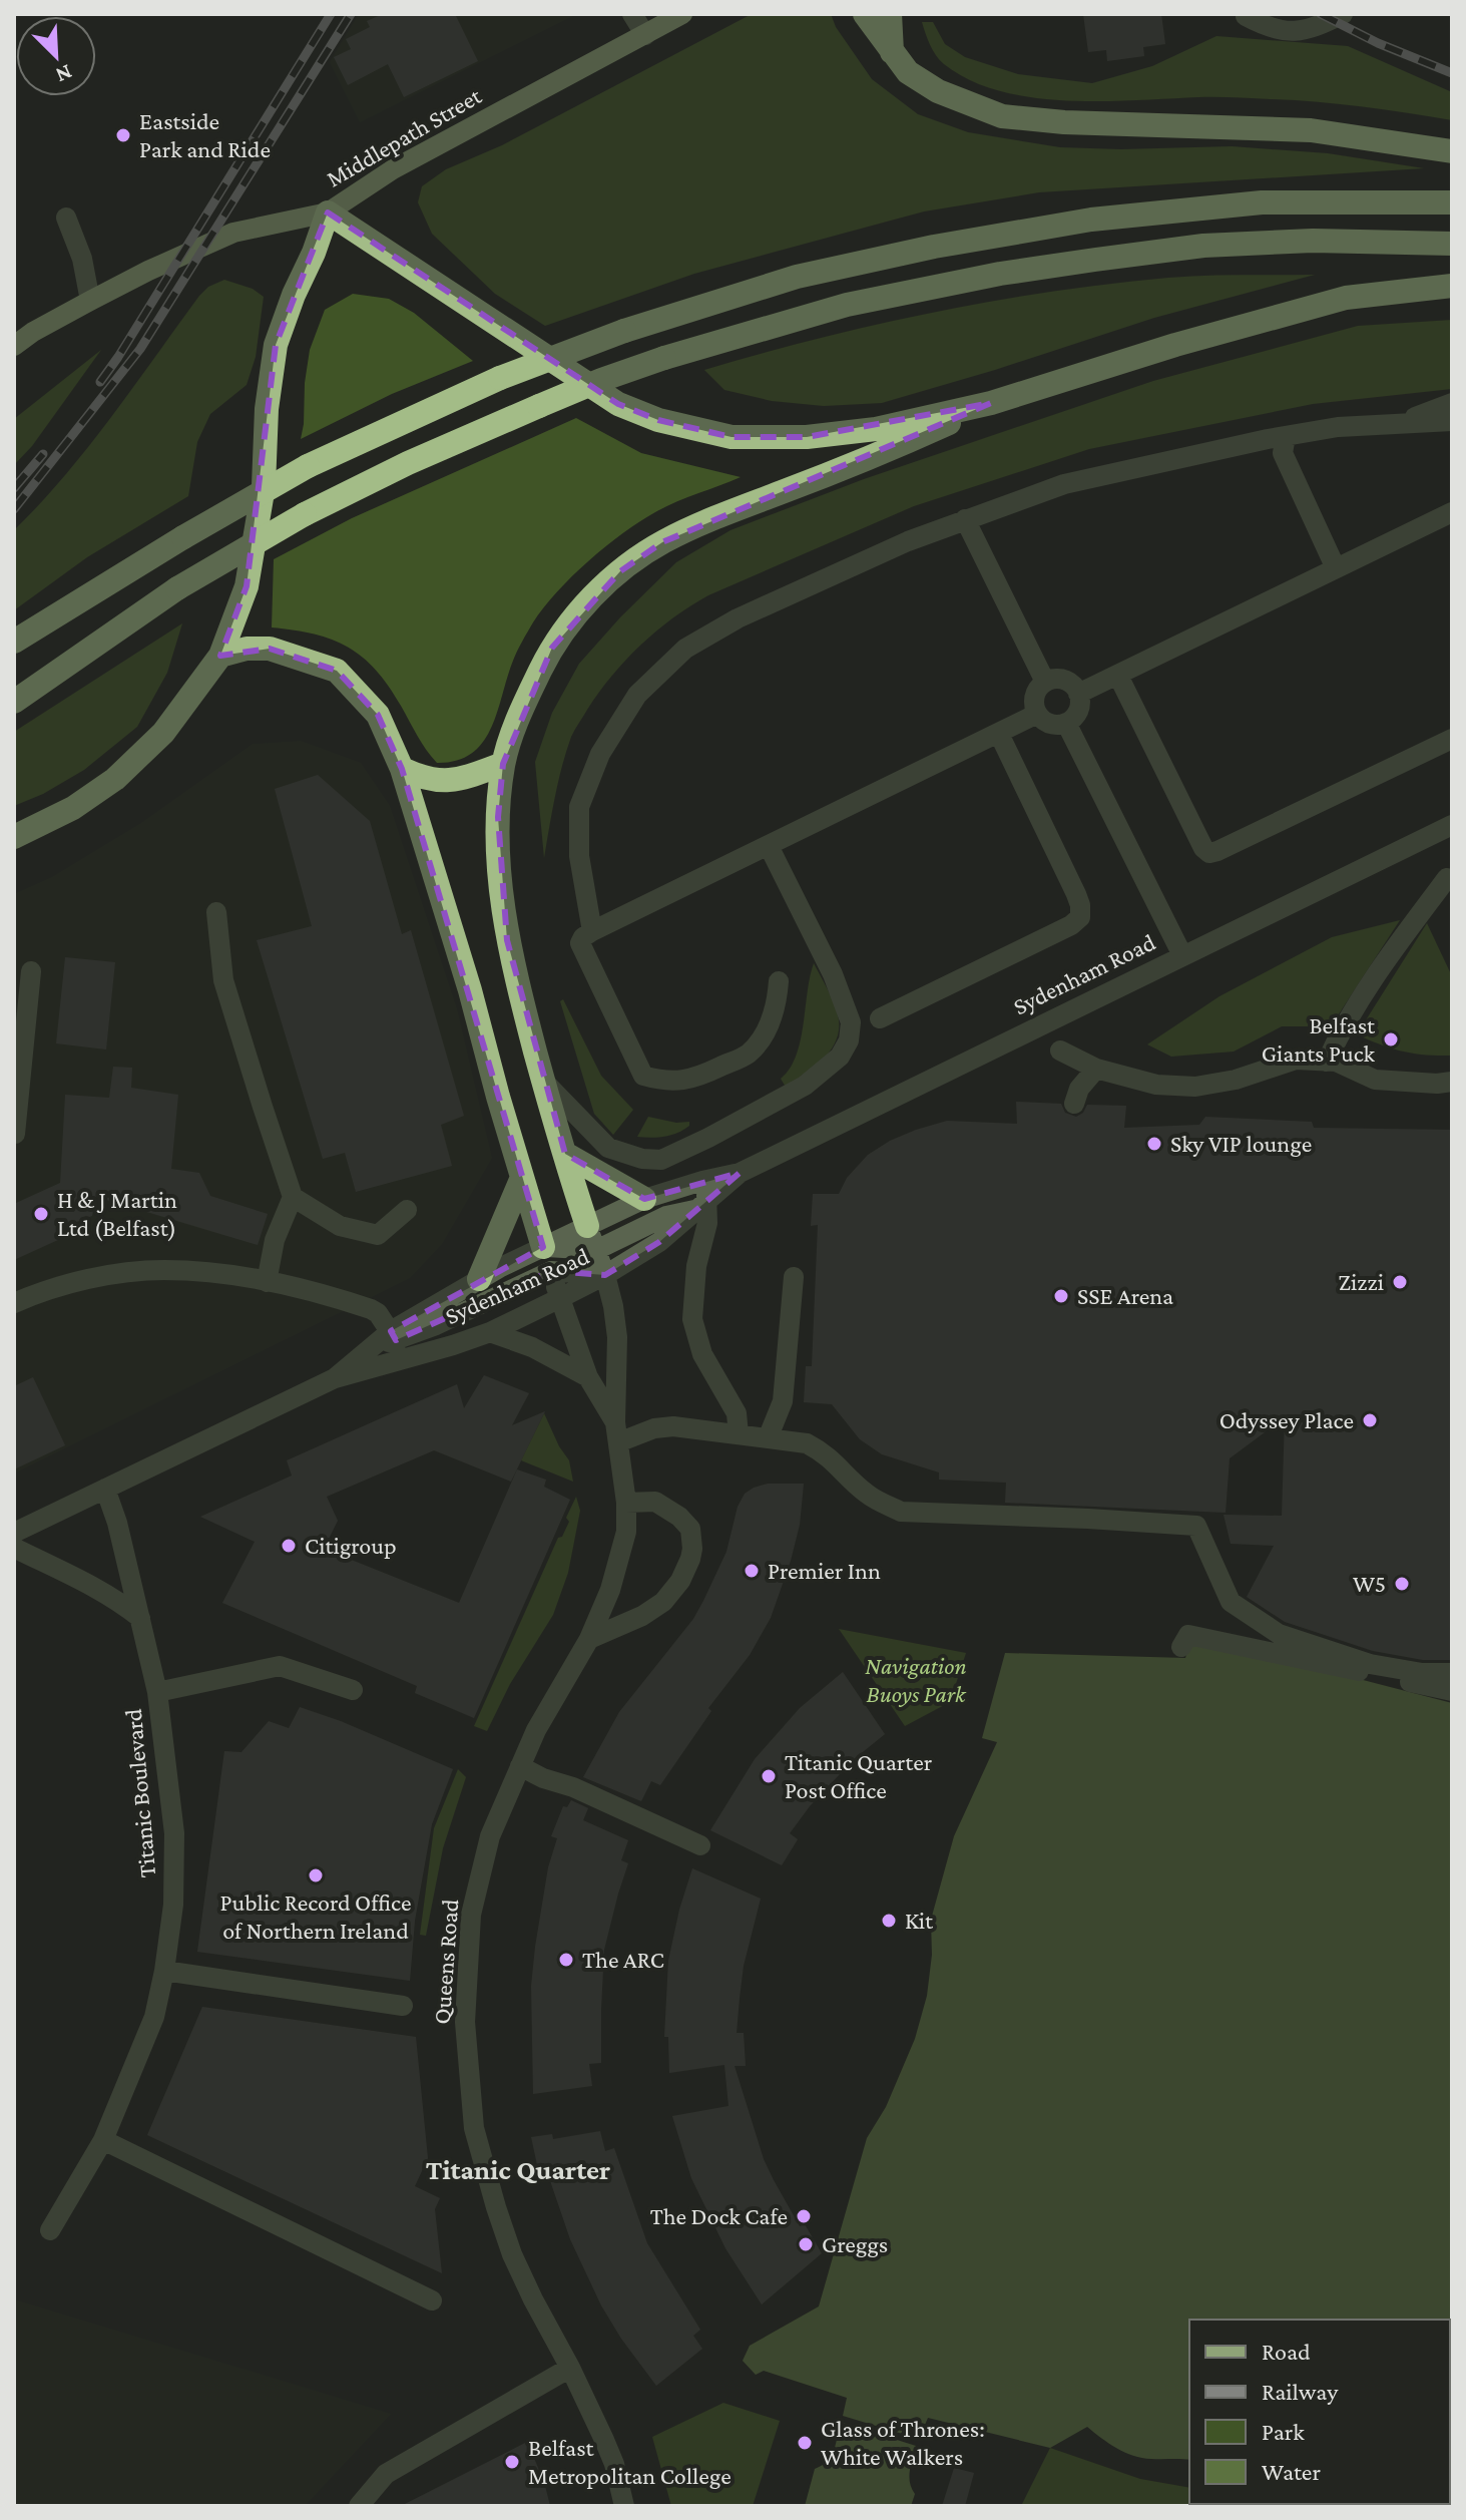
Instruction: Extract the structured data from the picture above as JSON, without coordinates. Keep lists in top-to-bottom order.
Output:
{
  "streets": {
    "main road": ["Middlepath Street"],
    "street": ["Sydenham Road", "Titanic Boulevard", "Queens Road"]
  },
  "crossings": [
    ["Sydenham Road", "Titanic Boulevard"],
    ["Sydenham Road", "Queens Road"]
  ],
  "districts": ["Titanic Quarter"],
  "parks": ["Navigation Buoys Park"],
  "places": [
    "Eastside Park and Ride",
    "Belfast Giants Puck",
    "Sky VIP lounge",
    "H & J Martin Ltd (Belfast)",
    "Zizzi",
    "SSE Arena",
    "Odyssey Place",
    "Citigroup",
    "Premier Inn",
    "W5",
    "Titanic Quarter Post Office",
    "Public Record Office of Northern Ireland",
    "Kit",
    "The ARC",
    "The Dock Cafe",
    "Greggs",
    "Glass of Thrones: White Walkers",
    "Belfast Metropolitan College"
  ],
  "legend": [
    "Road",
    "Railway",
    "Park",
    "Water"
  ],
  "north": "bottom right"
}
